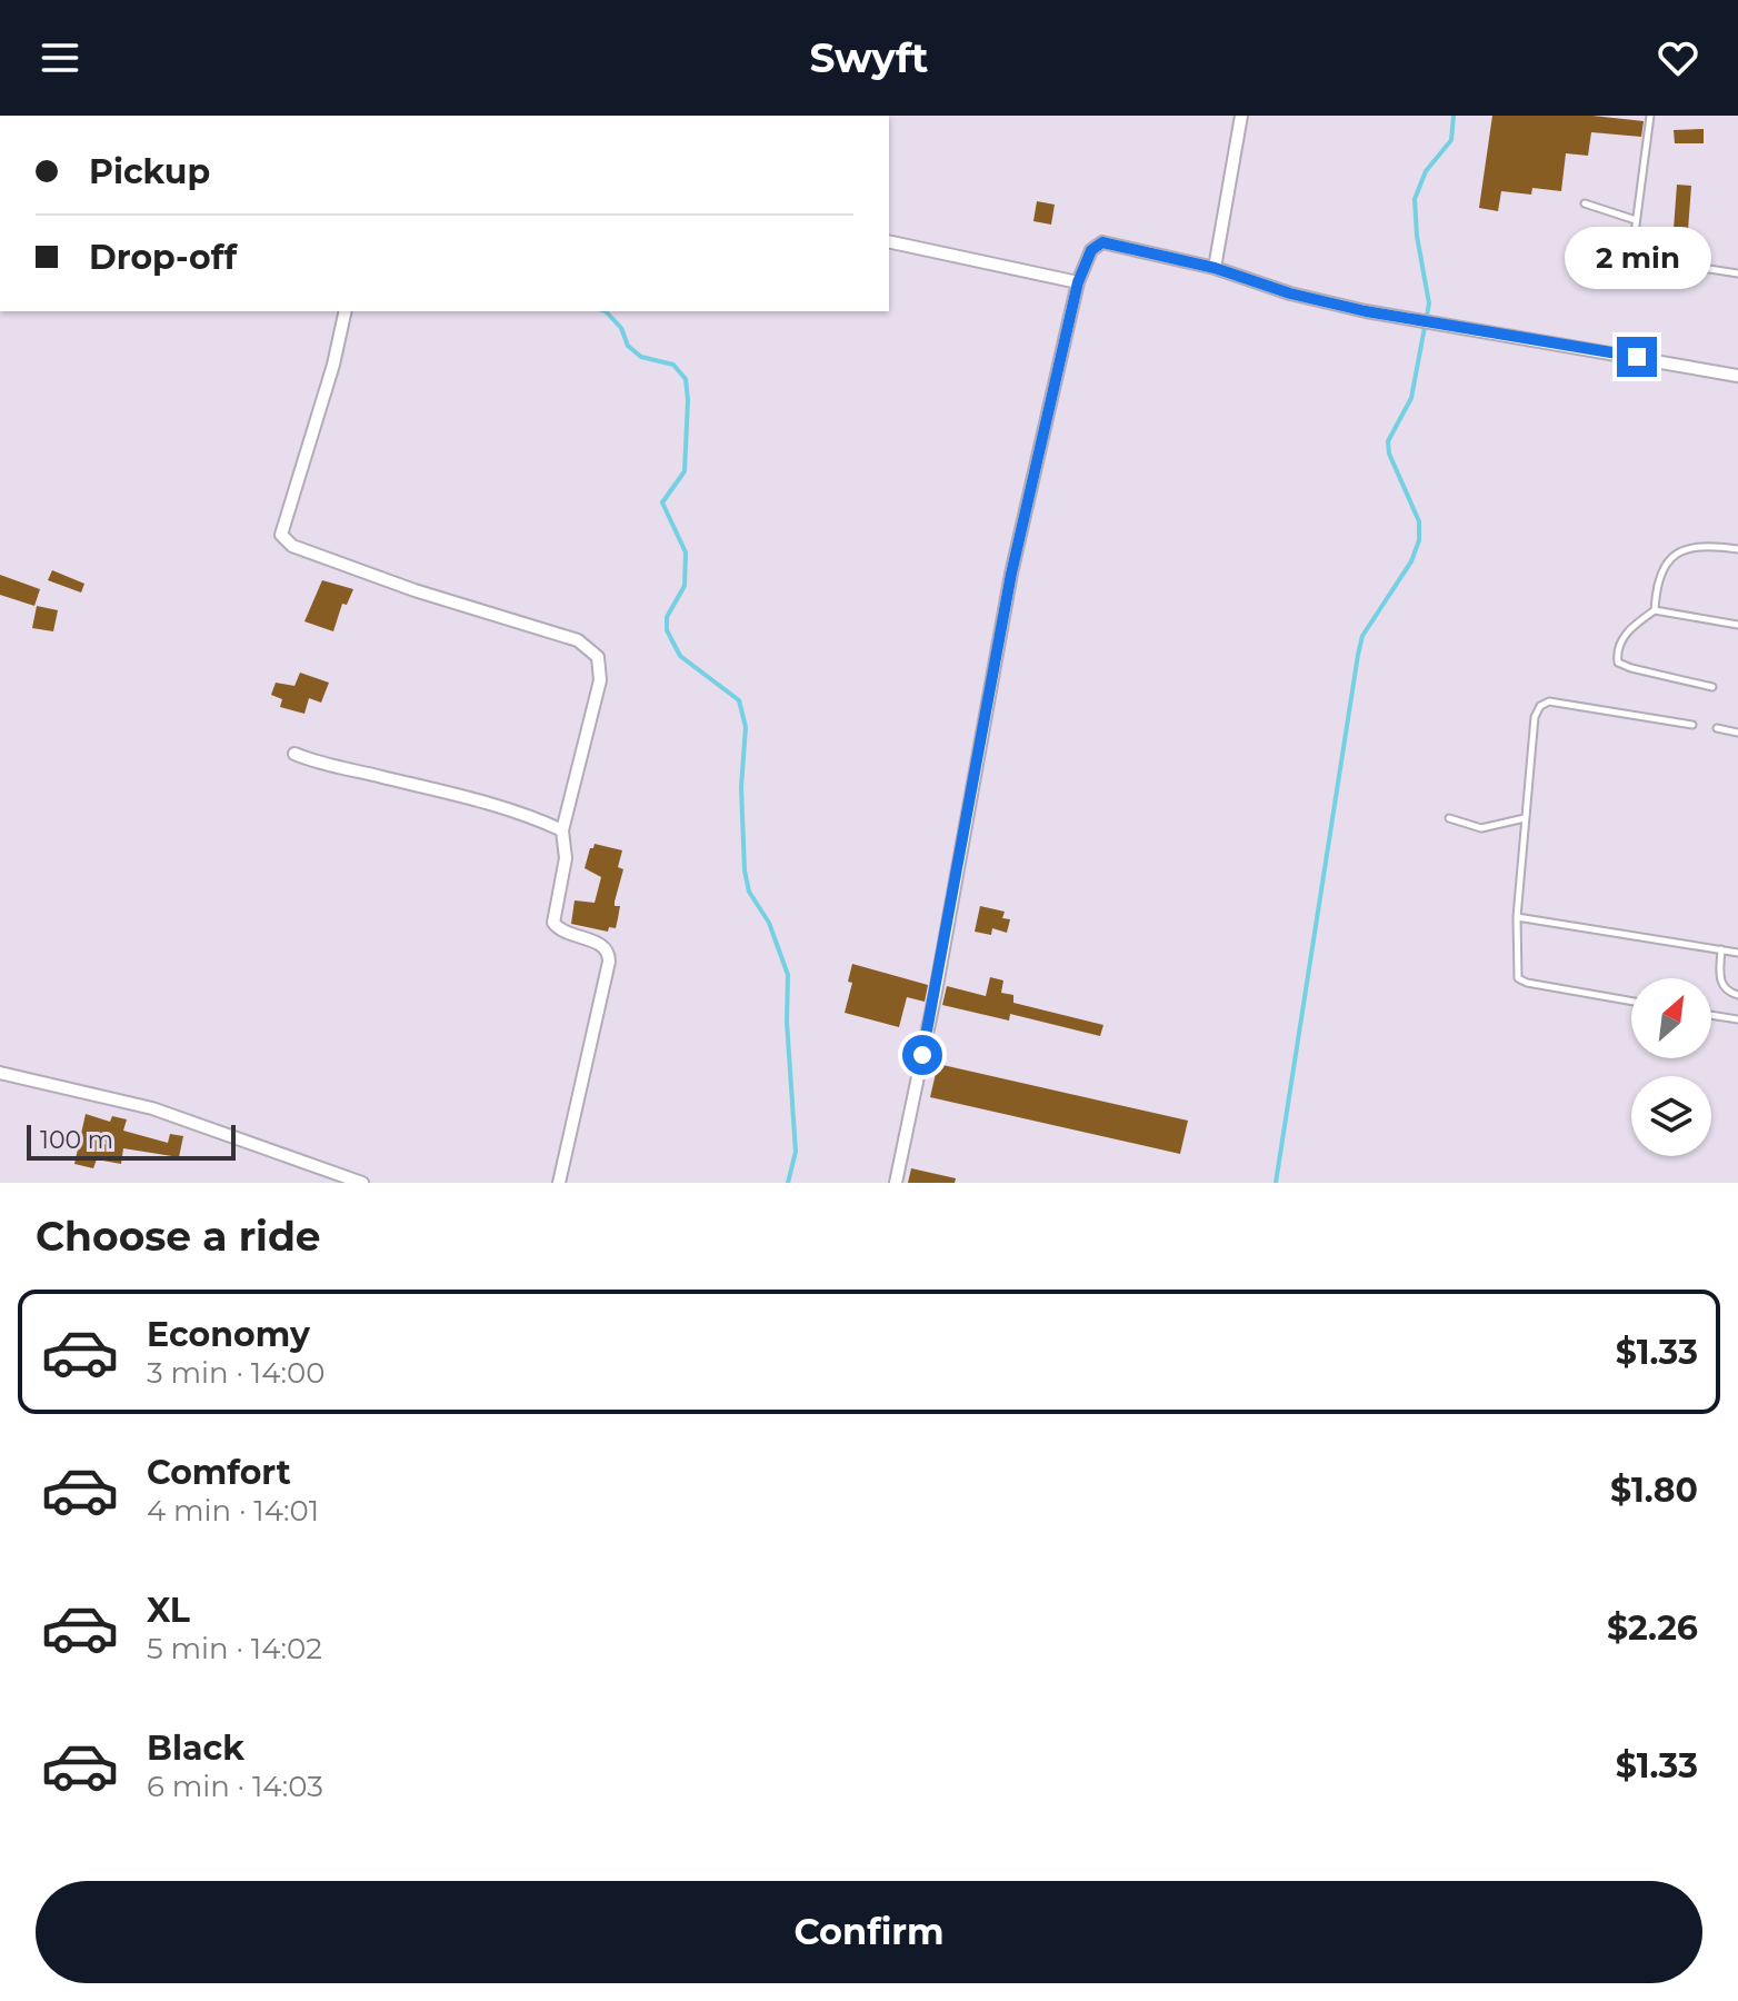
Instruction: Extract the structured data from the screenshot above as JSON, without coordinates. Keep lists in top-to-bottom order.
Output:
{
  "scale_bar": "100 m",
  "north": "top right",
  "page": {
    "header": "Swyft",
    "banner": ["Pickup", "Drop-off"],
    "bubble": "2 min",
    "scale": "100 m",
    "heading": "Choose a ride",
    "list": [
      {
        "name": "Economy",
        "note": "3 min · 14:00",
        "value": "$1.33"
      },
      {
        "name": "Comfort",
        "note": "4 min · 14:01",
        "value": "$1.80"
      },
      {
        "name": "XL",
        "note": "5 min · 14:02",
        "value": "$2.26"
      },
      {
        "name": "Black",
        "note": "6 min · 14:03",
        "value": "$1.33"
      }
    ],
    "buttons": "Confirm"
  }
}
